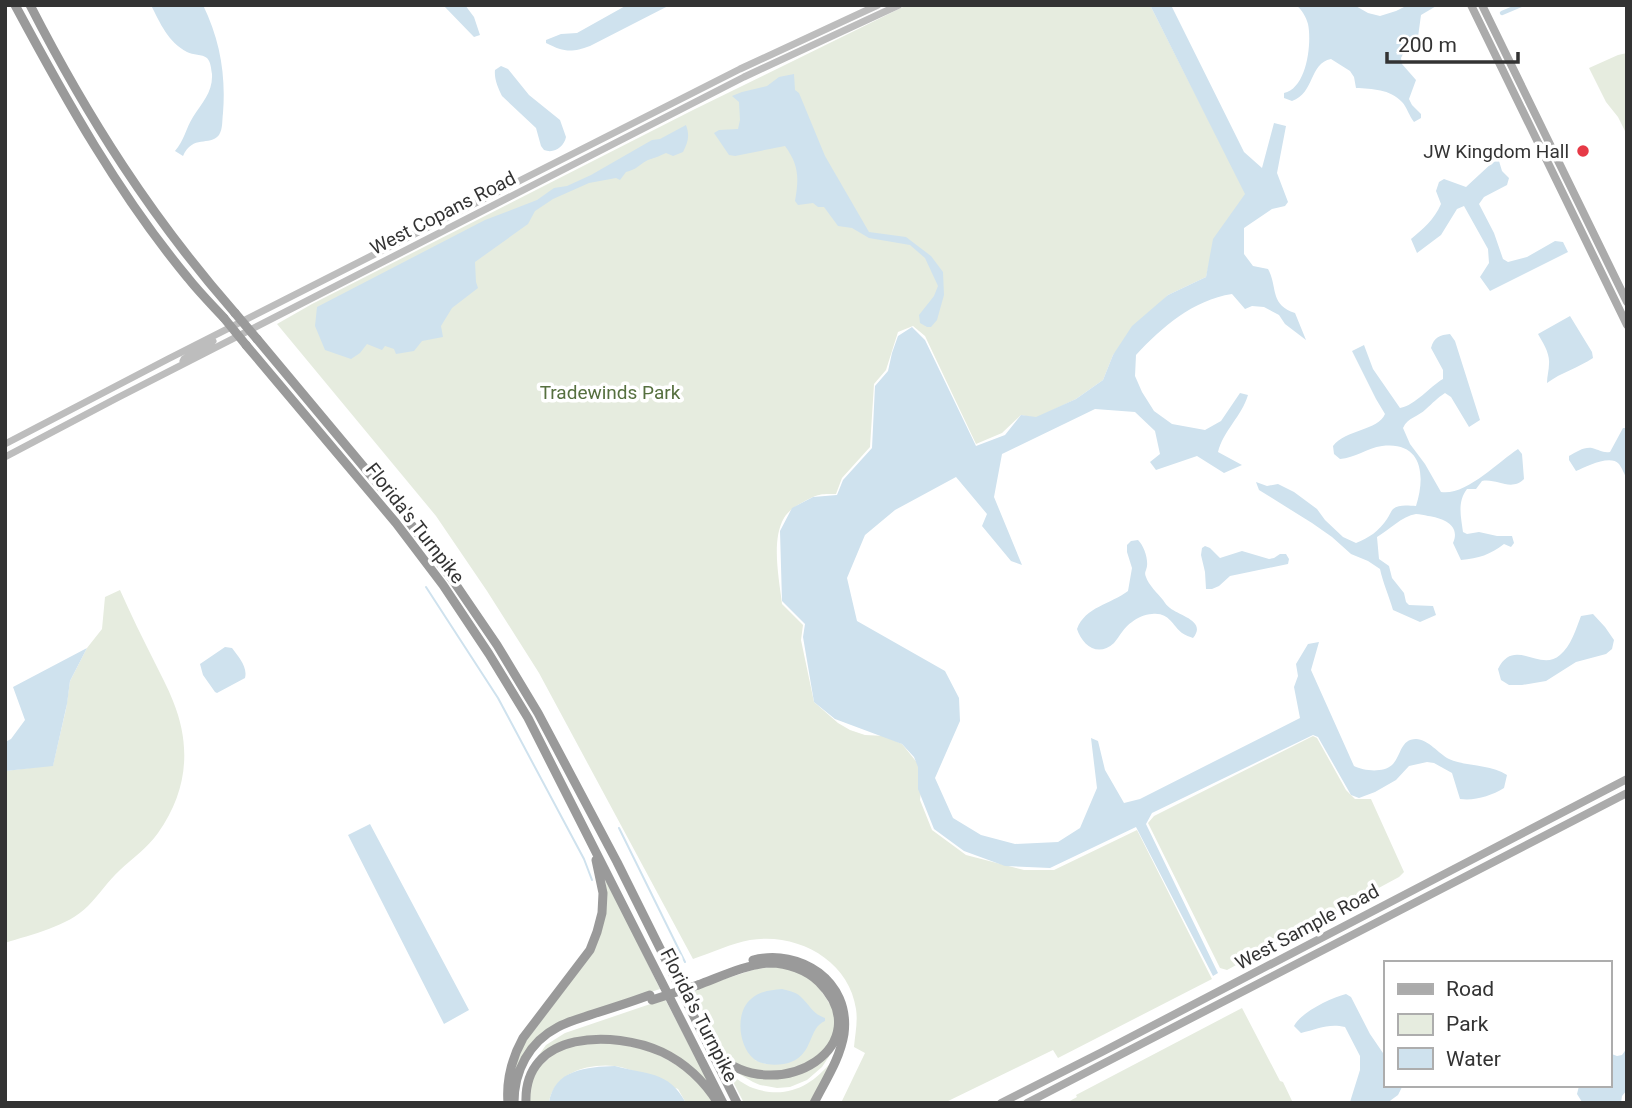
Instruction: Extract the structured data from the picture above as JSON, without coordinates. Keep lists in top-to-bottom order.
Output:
{
  "streets": {
    "highway": ["Florida's Turnpike"],
    "main road": ["West Copans Road", "West Sample Road"]
  },
  "parks": ["Tradewinds Park"],
  "places": ["JW Kingdom Hall"],
  "legend": ["Road", "Park", "Water"],
  "scale_bar": "200 m"
}
